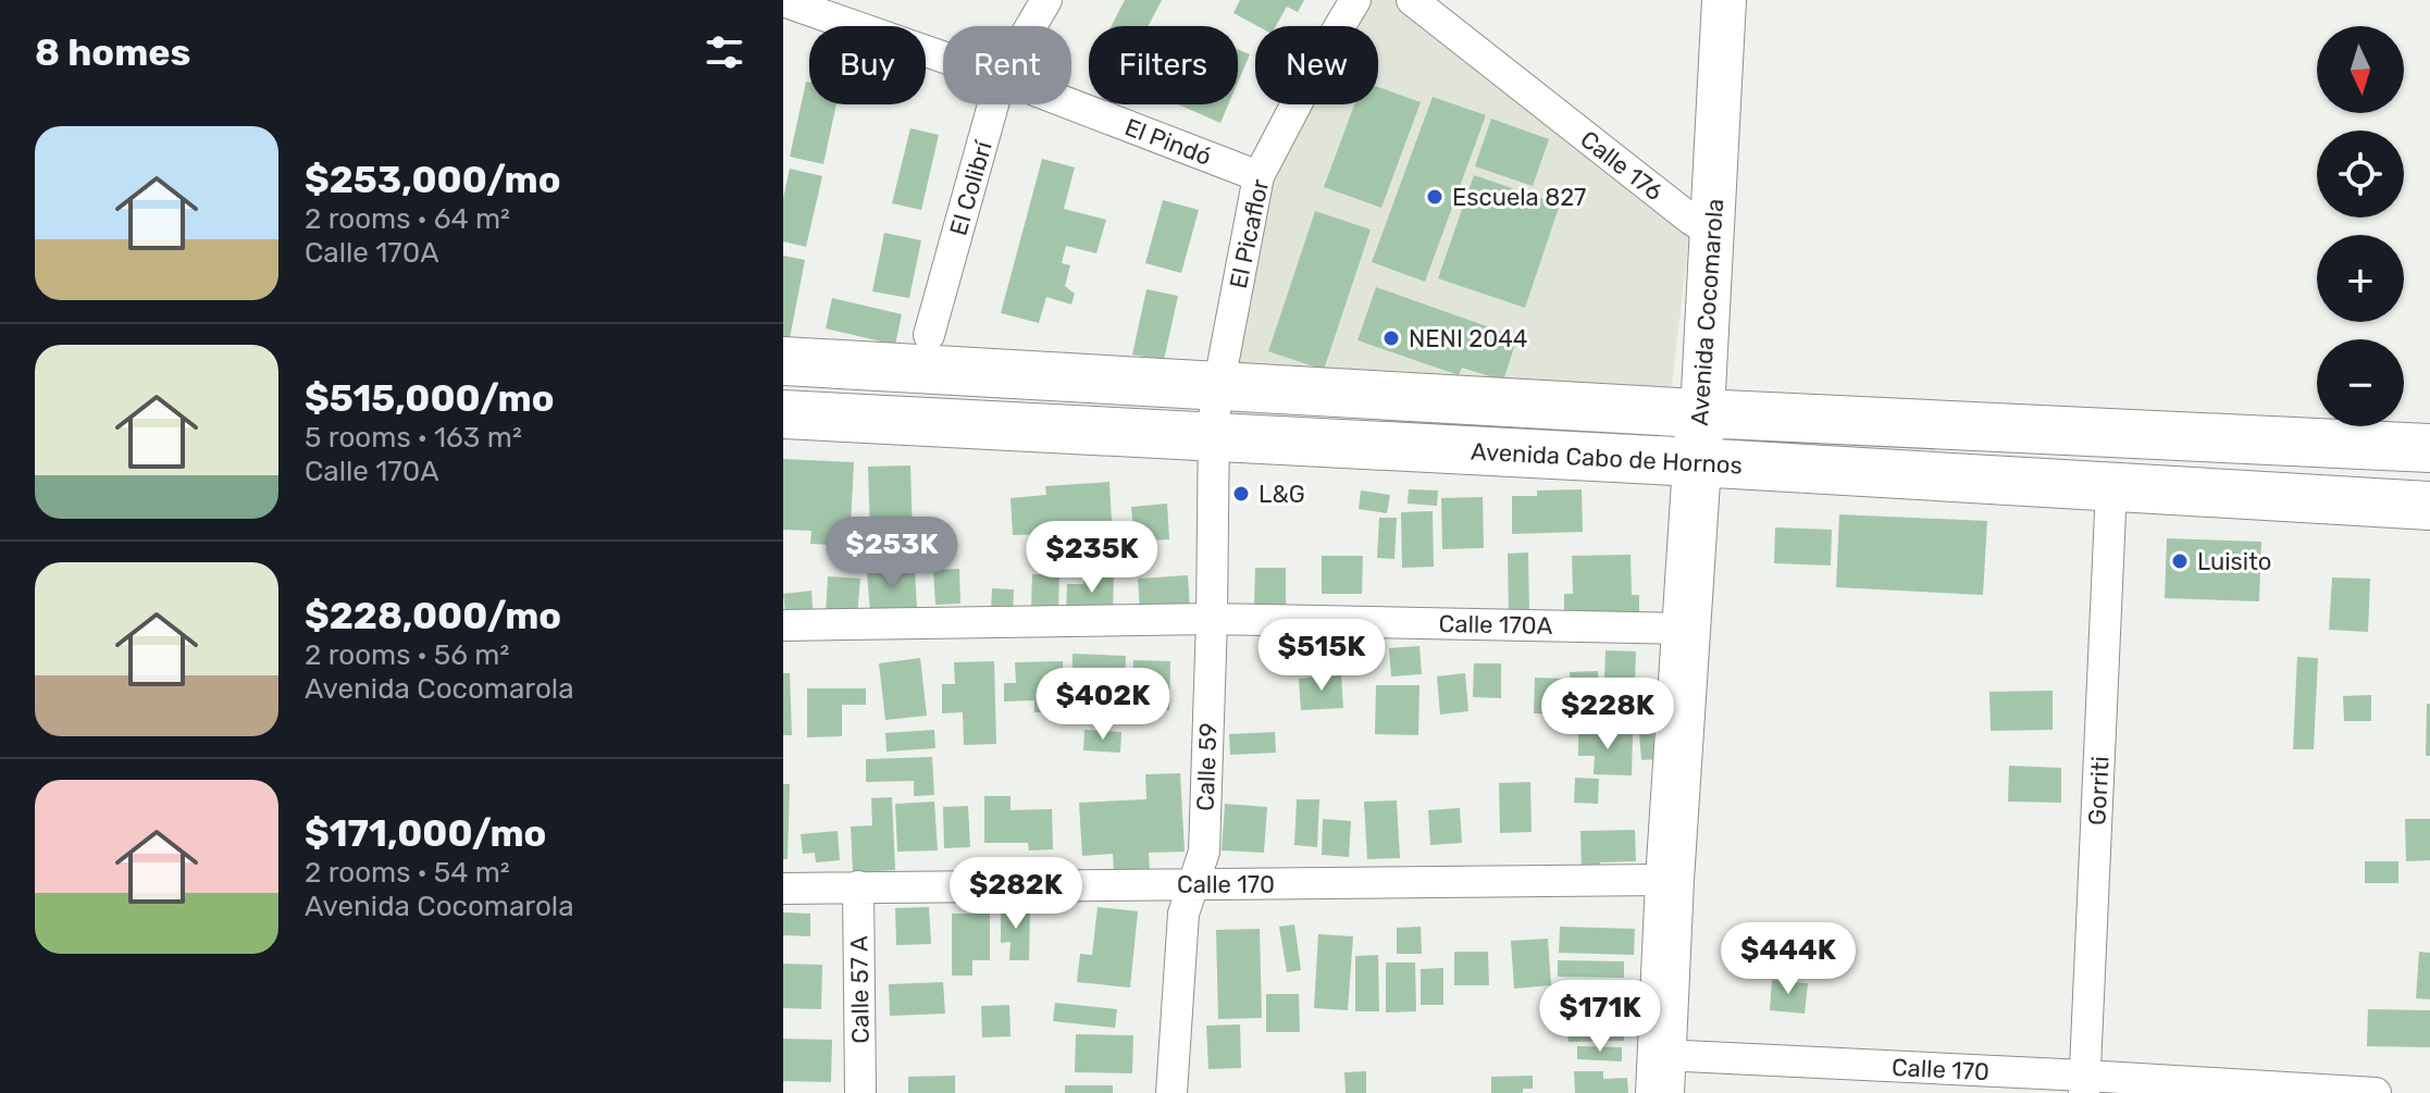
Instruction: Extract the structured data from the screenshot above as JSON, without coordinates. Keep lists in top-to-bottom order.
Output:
{
  "streets": {
    "main road": ["Avenida Cocomarola", "Avenida Cabo de Hornos"],
    "street": [
      "El Pindó",
      "Calle 176",
      "El Colibrí",
      "El Picaflor",
      "Calle 170A",
      "Calle 59",
      "Gorriti",
      "Calle 170",
      "Calle 57 A"
    ]
  },
  "crossings": [
    ["El Pindó", "El Picaflor"],
    ["Calle 176", "Avenida Cocomarola"],
    ["El Picaflor", "Avenida Cabo de Hornos"],
    ["El Picaflor", "Calle 59"],
    ["Avenida Cocomarola", "Avenida Cabo de Hornos"],
    ["Avenida Cocomarola", "Calle 170A"],
    ["Avenida Cocomarola", "Calle 170"],
    ["Avenida Cabo de Hornos", "Calle 59"],
    ["Avenida Cabo de Hornos", "Gorriti"],
    ["Calle 170A", "Calle 59"],
    ["Calle 59", "Calle 170"],
    ["Gorriti", "Calle 170"],
    ["Calle 170", "Calle 57 A"]
  ],
  "places": [
    "Escuela 827",
    "NENI 2044",
    "L&G",
    "Luisito"
  ],
  "north": "bottom",
  "page": {
    "heading": "8 homes",
    "map_buttons": ["+", "−"],
    "chip": [
      "Buy",
      "Rent",
      "Filters",
      "New"
    ],
    "list": [
      {
        "name": "$253,000/mo",
        "note": "2 rooms · 64 m² · Calle 170A"
      },
      {
        "name": "$515,000/mo",
        "note": "5 rooms · 163 m² · Calle 170A"
      },
      {
        "name": "$228,000/mo",
        "note": "2 rooms · 56 m² · Avenida Cocomarola"
      },
      {
        "name": "$171,000/mo",
        "note": "2 rooms · 54 m² · Avenida Cocomarola"
      }
    ],
    "price": [
      "$253K",
      "$235K",
      "$515K",
      "$402K",
      "$228K",
      "$282K",
      "$444K",
      "$171K"
    ]
  }
}
